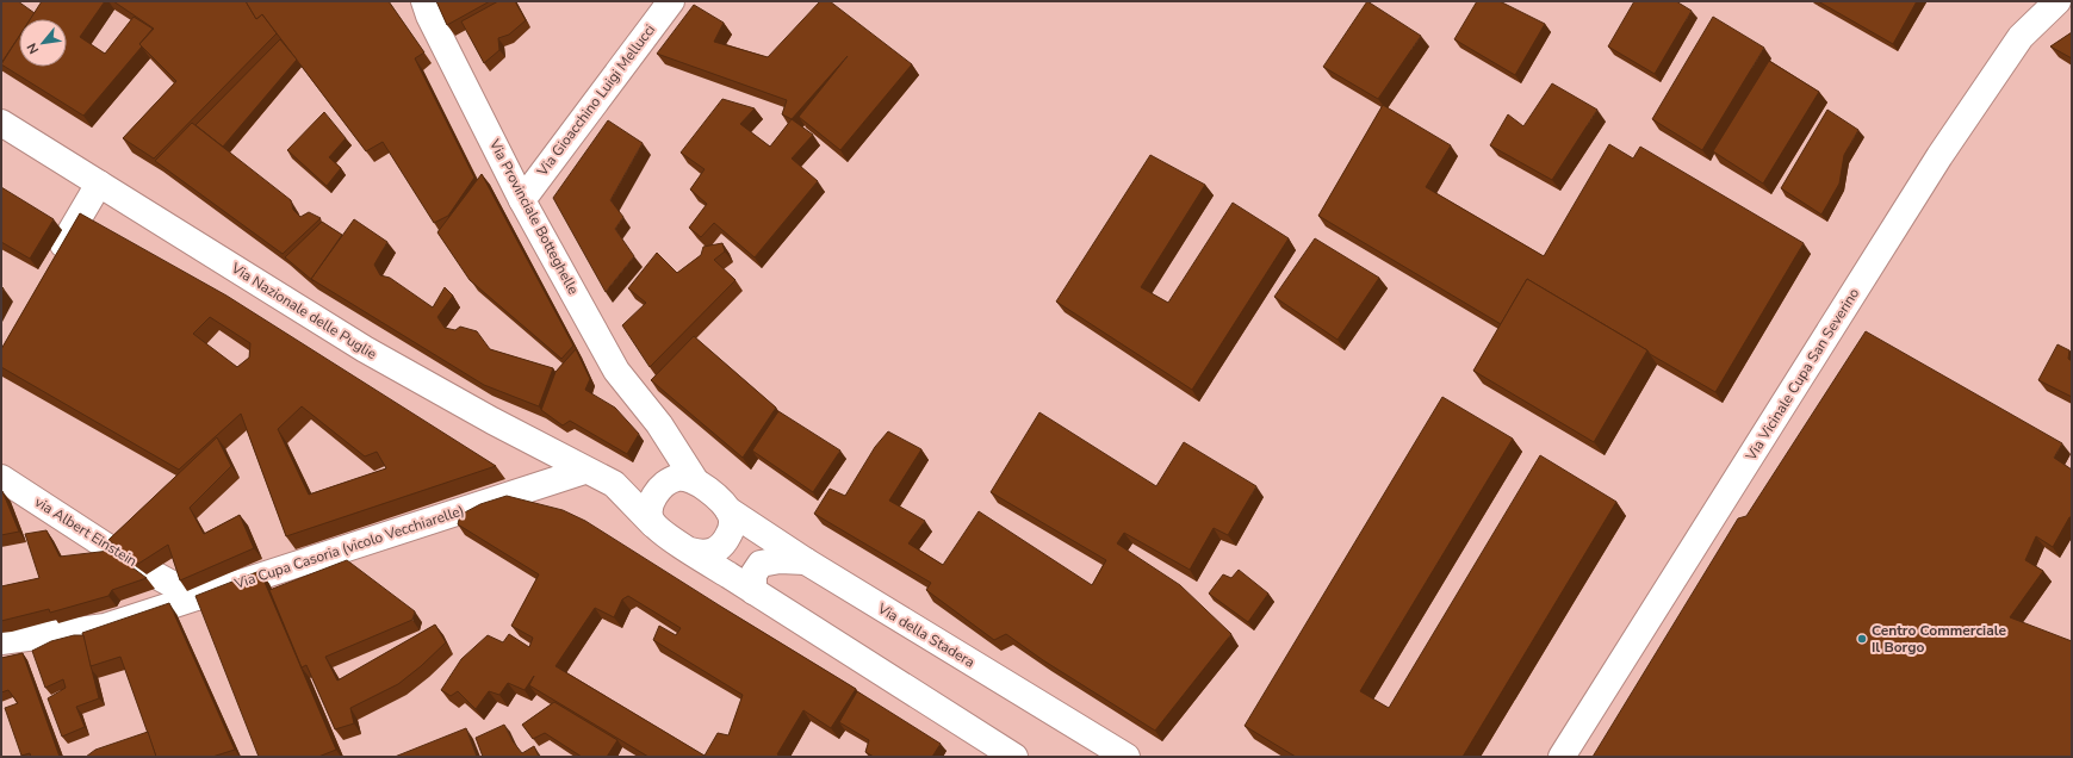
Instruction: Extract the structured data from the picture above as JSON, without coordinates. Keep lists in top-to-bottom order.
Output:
{
  "streets": {
    "street": [
      "Via Gioacchino Luigi Mellucci",
      "Via Provinciale Botteghelle",
      "Via Nazionale delle Puglie",
      "Via Vicinale Cupa San Severino",
      "via Albert Einstein",
      "Via Cupa Casoria (vicolo Vecchiarelle)",
      "Via della Stadera"
    ]
  },
  "crossings": [
    ["Via Gioacchino Luigi Mellucci", "Via Provinciale Botteghelle"],
    ["Via Provinciale Botteghelle", "Via Nazionale delle Puglie"],
    ["Via Provinciale Botteghelle", "Via della Stadera"],
    ["Via Nazionale delle Puglie", "Via Cupa Casoria (vicolo Vecchiarelle)"],
    ["Via Nazionale delle Puglie", "Via della Stadera"],
    ["via Albert Einstein", "Via Cupa Casoria (vicolo Vecchiarelle)"]
  ],
  "places": ["Centro Commerciale Il Borgo"],
  "north": "bottom left"
}
